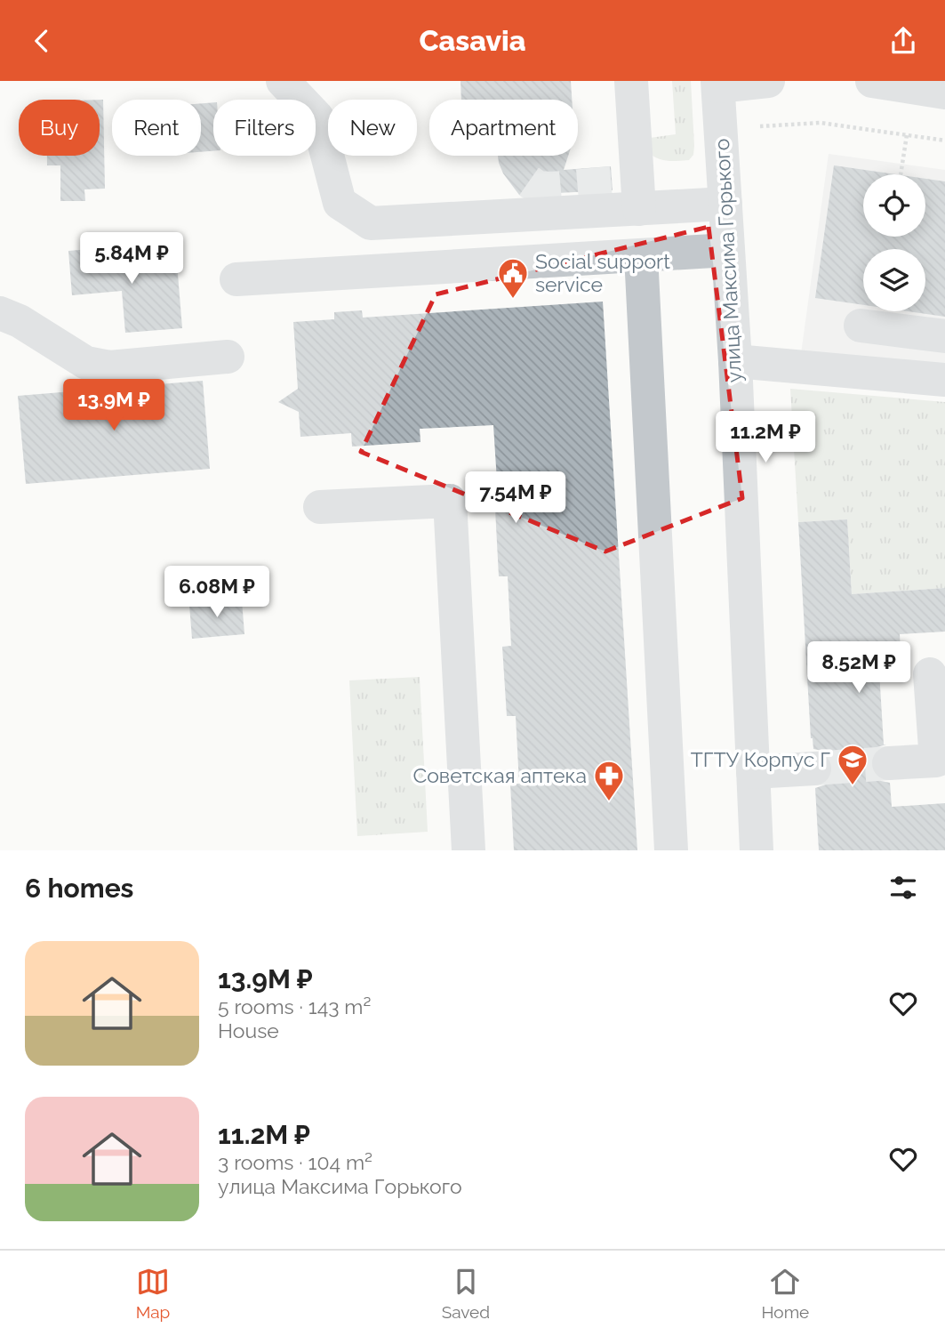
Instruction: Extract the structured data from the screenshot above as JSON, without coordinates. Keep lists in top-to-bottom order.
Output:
{
  "streets": {
    "street": ["улица Максима Горького"]
  },
  "places": {
    "public building": ["Social support service"],
    "school or university": ["ТГТУ Корпус Г"],
    "pharmacy": ["Советская аптека"]
  },
  "page": {
    "header": "Casavia",
    "chip": [
      "Buy",
      "Rent",
      "Filters",
      "New",
      "Apartment"
    ],
    "price": [
      "5.84M ₽",
      "13.9M ₽",
      "11.2M ₽",
      "7.54M ₽",
      "6.08M ₽",
      "8.52M ₽"
    ],
    "heading": "6 homes",
    "list": [
      {
        "name": "13.9M ₽",
        "note": "5 rooms · 143 m² · House"
      },
      {
        "name": "11.2M ₽",
        "note": "3 rooms · 104 m² · улица Максима Горького"
      }
    ],
    "tabs": ["Map", "Saved", "Home"]
  }
}
